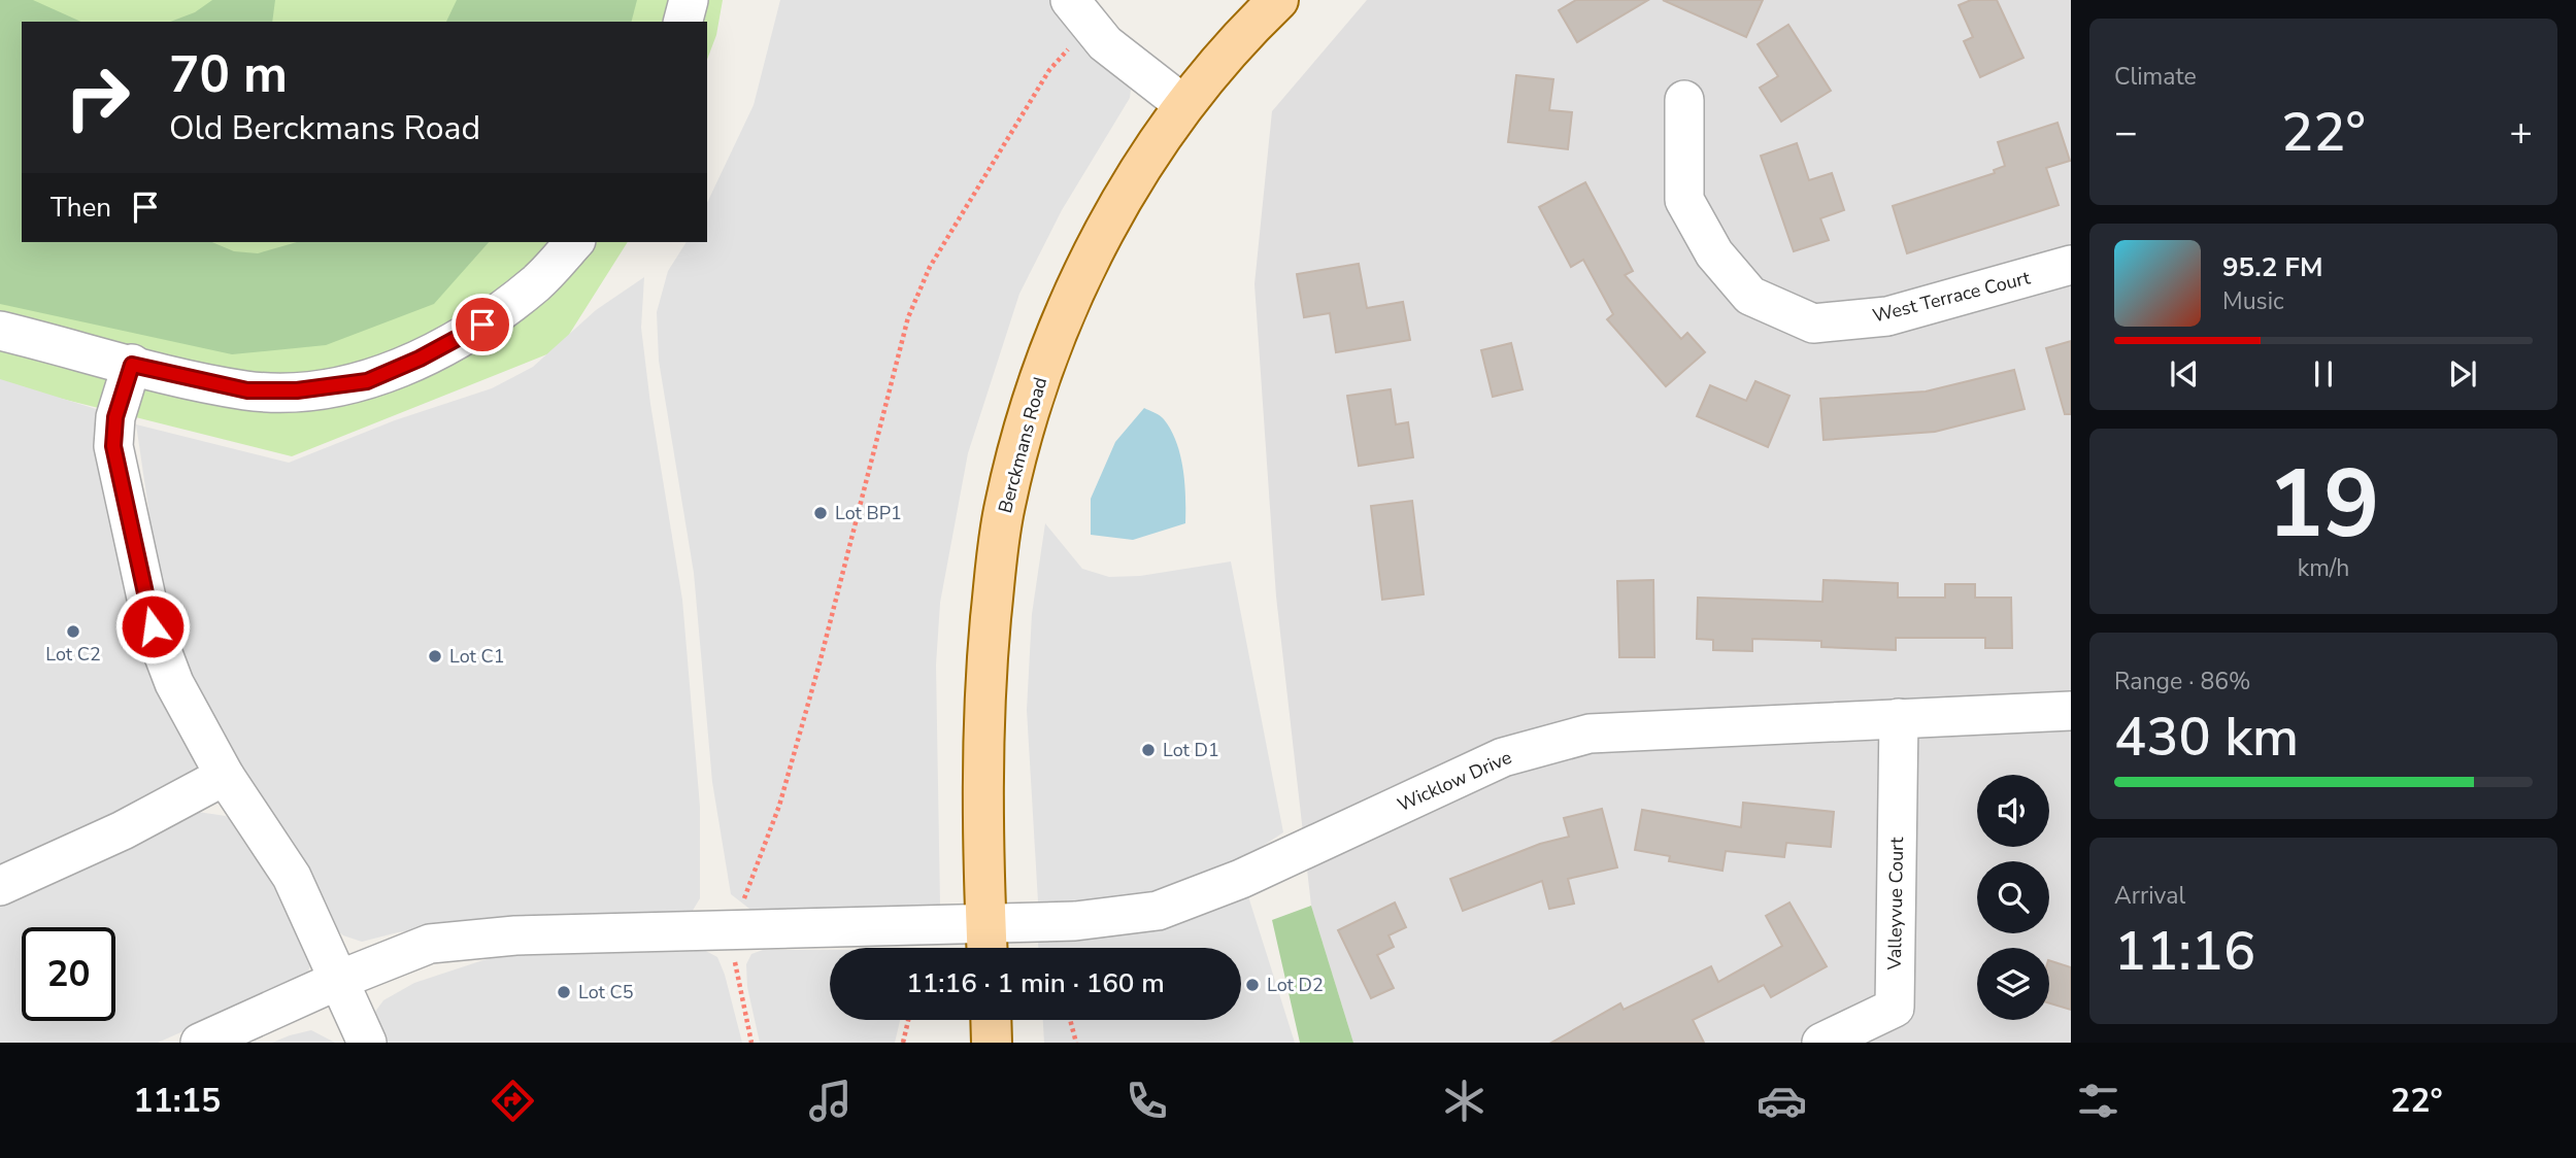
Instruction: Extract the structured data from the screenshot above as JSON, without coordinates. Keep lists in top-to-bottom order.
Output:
{
  "streets": {
    "main road": ["Berckmans Road"],
    "street": ["West Terrace Court", "Wicklow Drive", "Valleyvue Court"]
  },
  "crossings": [
    ["Berckmans Road", "Wicklow Drive"],
    ["Wicklow Drive", "Valleyvue Court"]
  ],
  "places": [
    "Lot BP1",
    "Lot C2",
    "Lot C1",
    "Lot D1",
    "Lot D2",
    "Lot C5"
  ],
  "page": {
    "tile": [
      "Climate",
      ["19", "km/h"],
      ["Range · 86%", "430 km"],
      ["Arrival", "11:16"]
    ],
    "turn": ["70 m", "Old Berckmans Road"],
    "heat": ["−", "22°", "+"],
    "then": "Then",
    "song": ["95.2 FM", "Music"],
    "limit": "20",
    "trip": "11:16 · 1 min · 160 m",
    "tabs": ["11:15", "22°"]
  }
}
